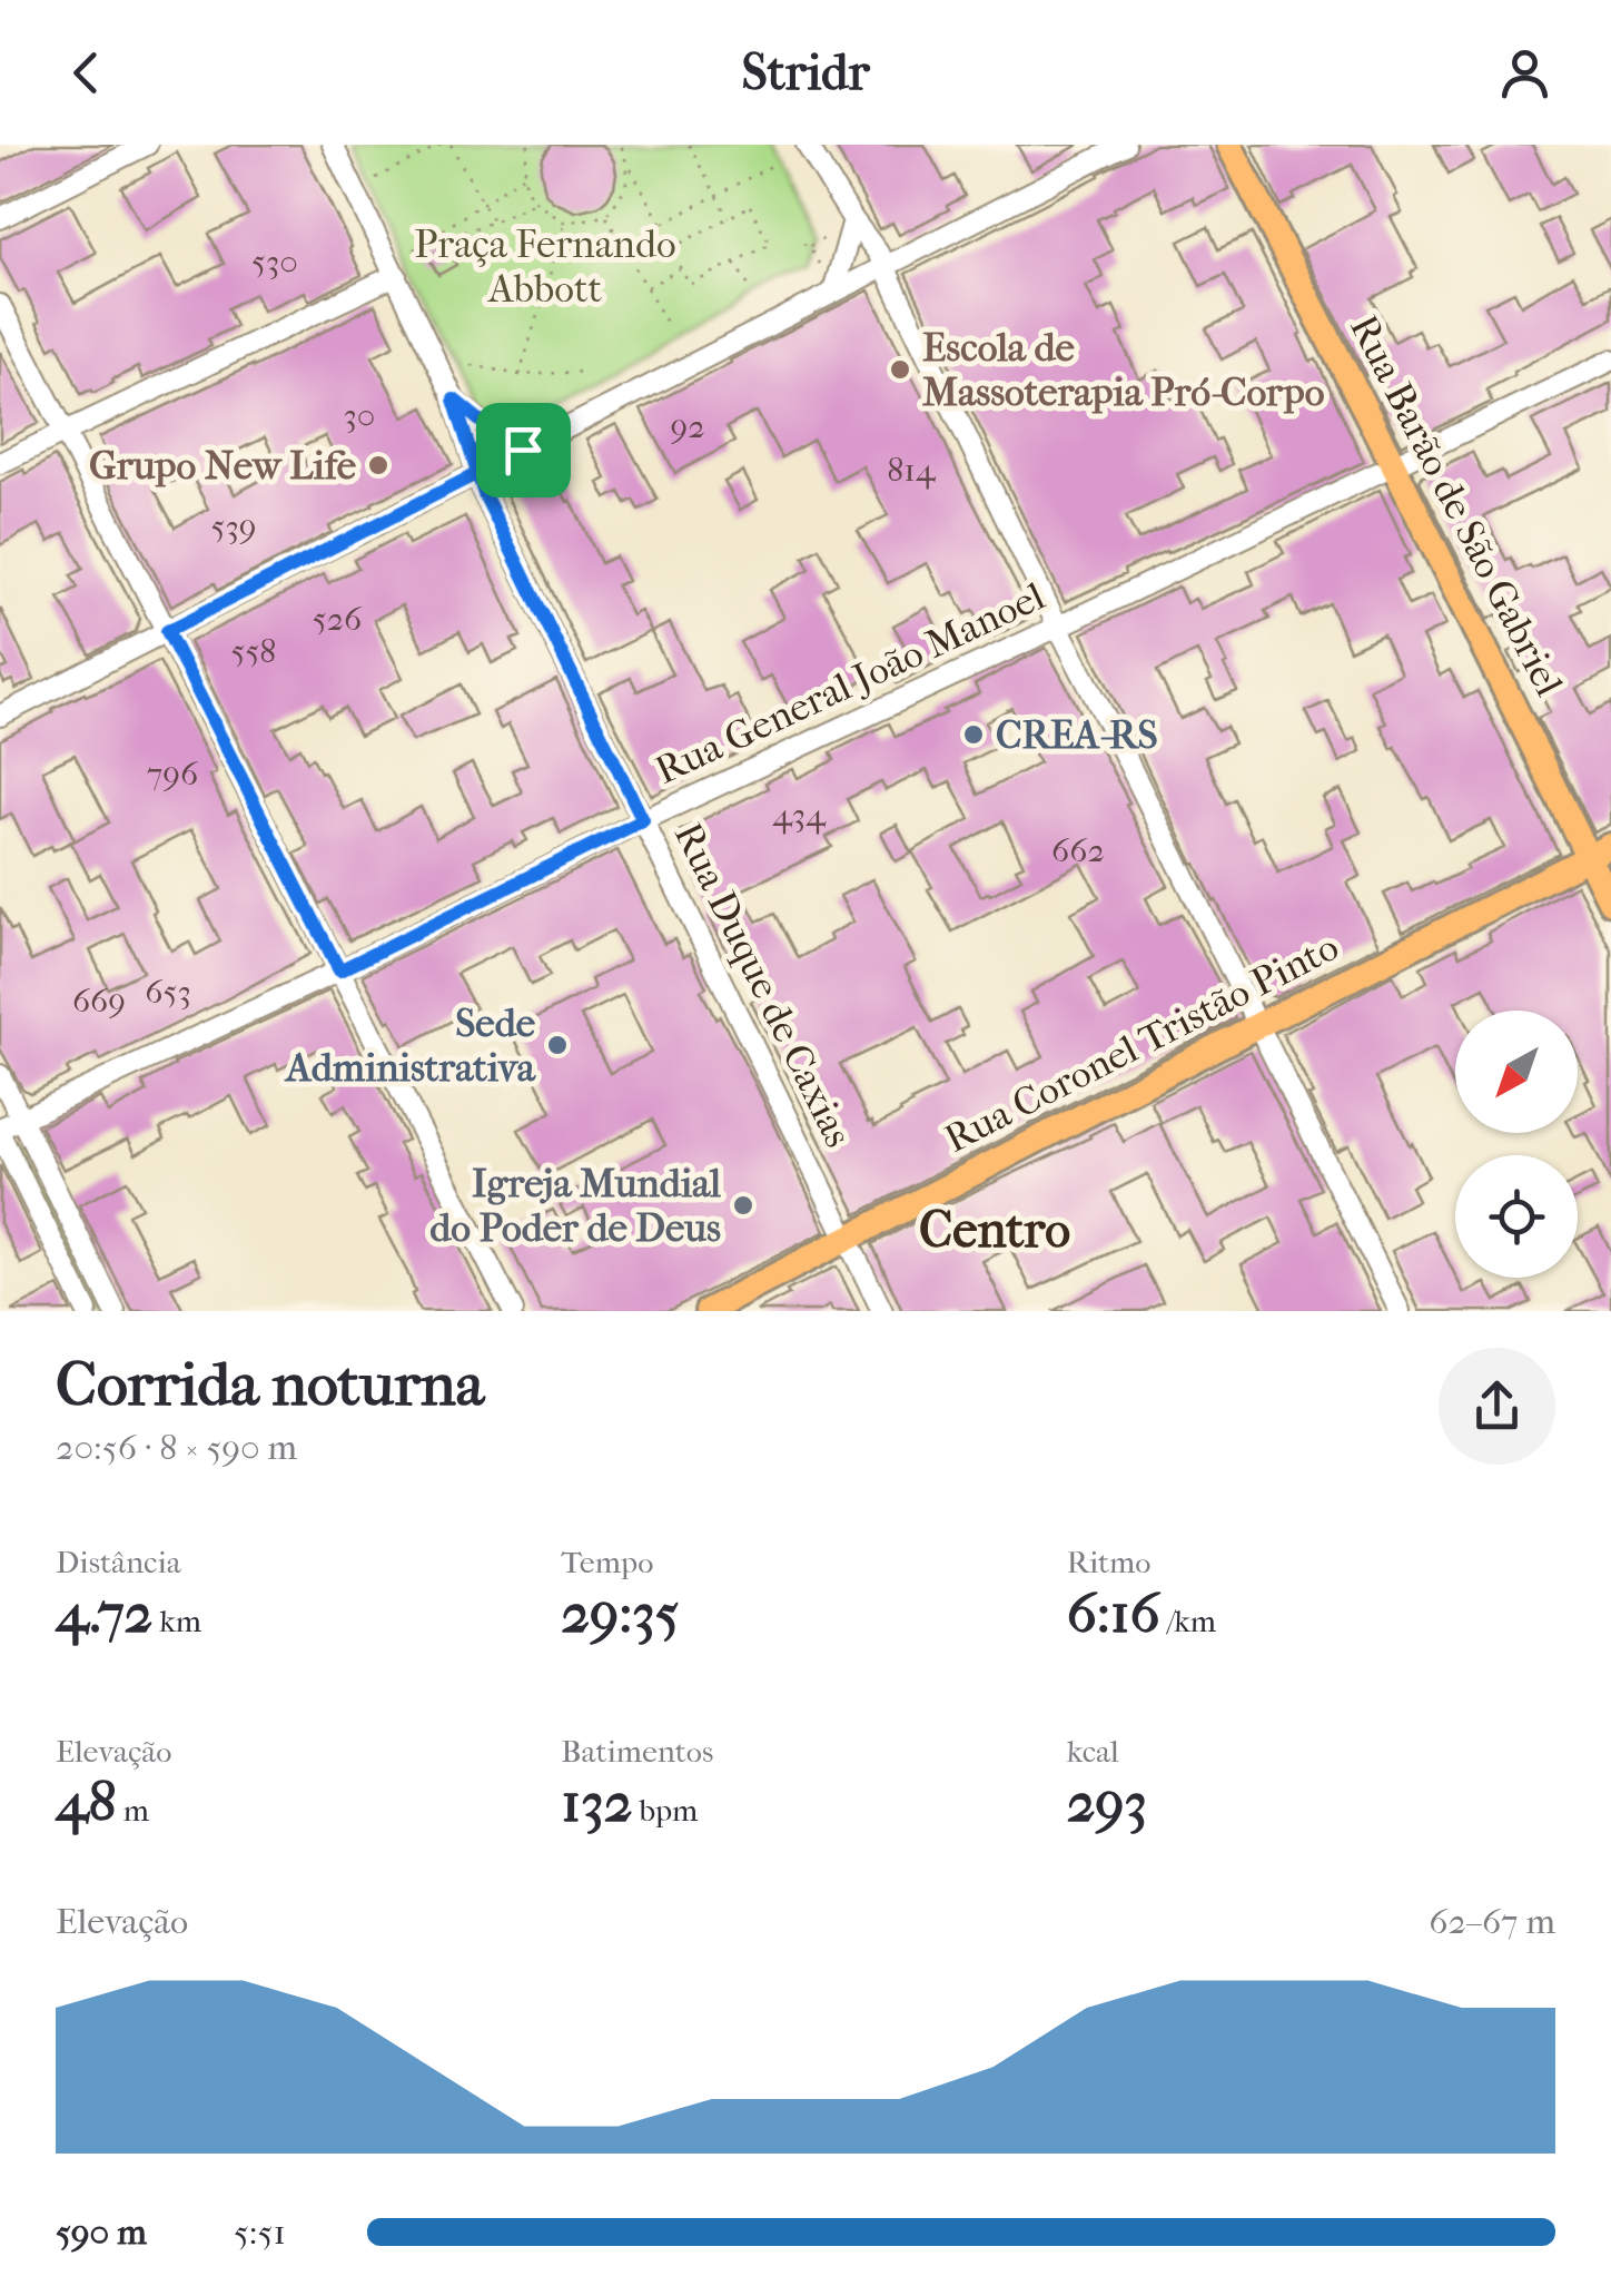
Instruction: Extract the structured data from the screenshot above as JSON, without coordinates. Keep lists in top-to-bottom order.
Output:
{
  "streets": {
    "main road": ["Rua Barão de São Gabriel", "Rua Coronel Tristão Pinto"],
    "street": ["Rua General João Manoel", "Rua Duque de Caxias"]
  },
  "crossings": [
    ["Rua Barão de São Gabriel", "Rua General João Manoel"],
    ["Rua Barão de São Gabriel", "Rua Coronel Tristão Pinto"],
    ["Rua General João Manoel", "Rua Duque de Caxias"],
    ["Rua Duque de Caxias", "Rua Coronel Tristão Pinto"]
  ],
  "districts": ["Centro"],
  "parks": ["Praça Fernando Abbott"],
  "places": [
    "Escola de Massoterapia Pró-Corpo",
    "Grupo New Life",
    "CREA-RS",
    "Sede Administrativa",
    "Igreja Mundial do Poder de Deus"
  ],
  "house_numbers": [
    "530",
    "30",
    "92",
    "814",
    "539",
    "526",
    "558",
    "796",
    "434",
    "662",
    "653",
    "669"
  ],
  "north": "bottom left",
  "page": {
    "header": "Stridr",
    "heading": ["Corrida noturna", "20:56 · 8 × 590 m"],
    "stats": [
      ["Distância", "4.72 km"],
      ["Tempo", "29:35"],
      ["Ritmo", "6:16 /km"],
      ["Elevação", "48 m"],
      ["Batimentos", "132 bpm"],
      ["kcal", "293"]
    ],
    "chart": ["Elevação", "62–67 m"],
    "list": [
      {
        "name": "590 m",
        "note": "5:51"
      }
    ]
  }
}
